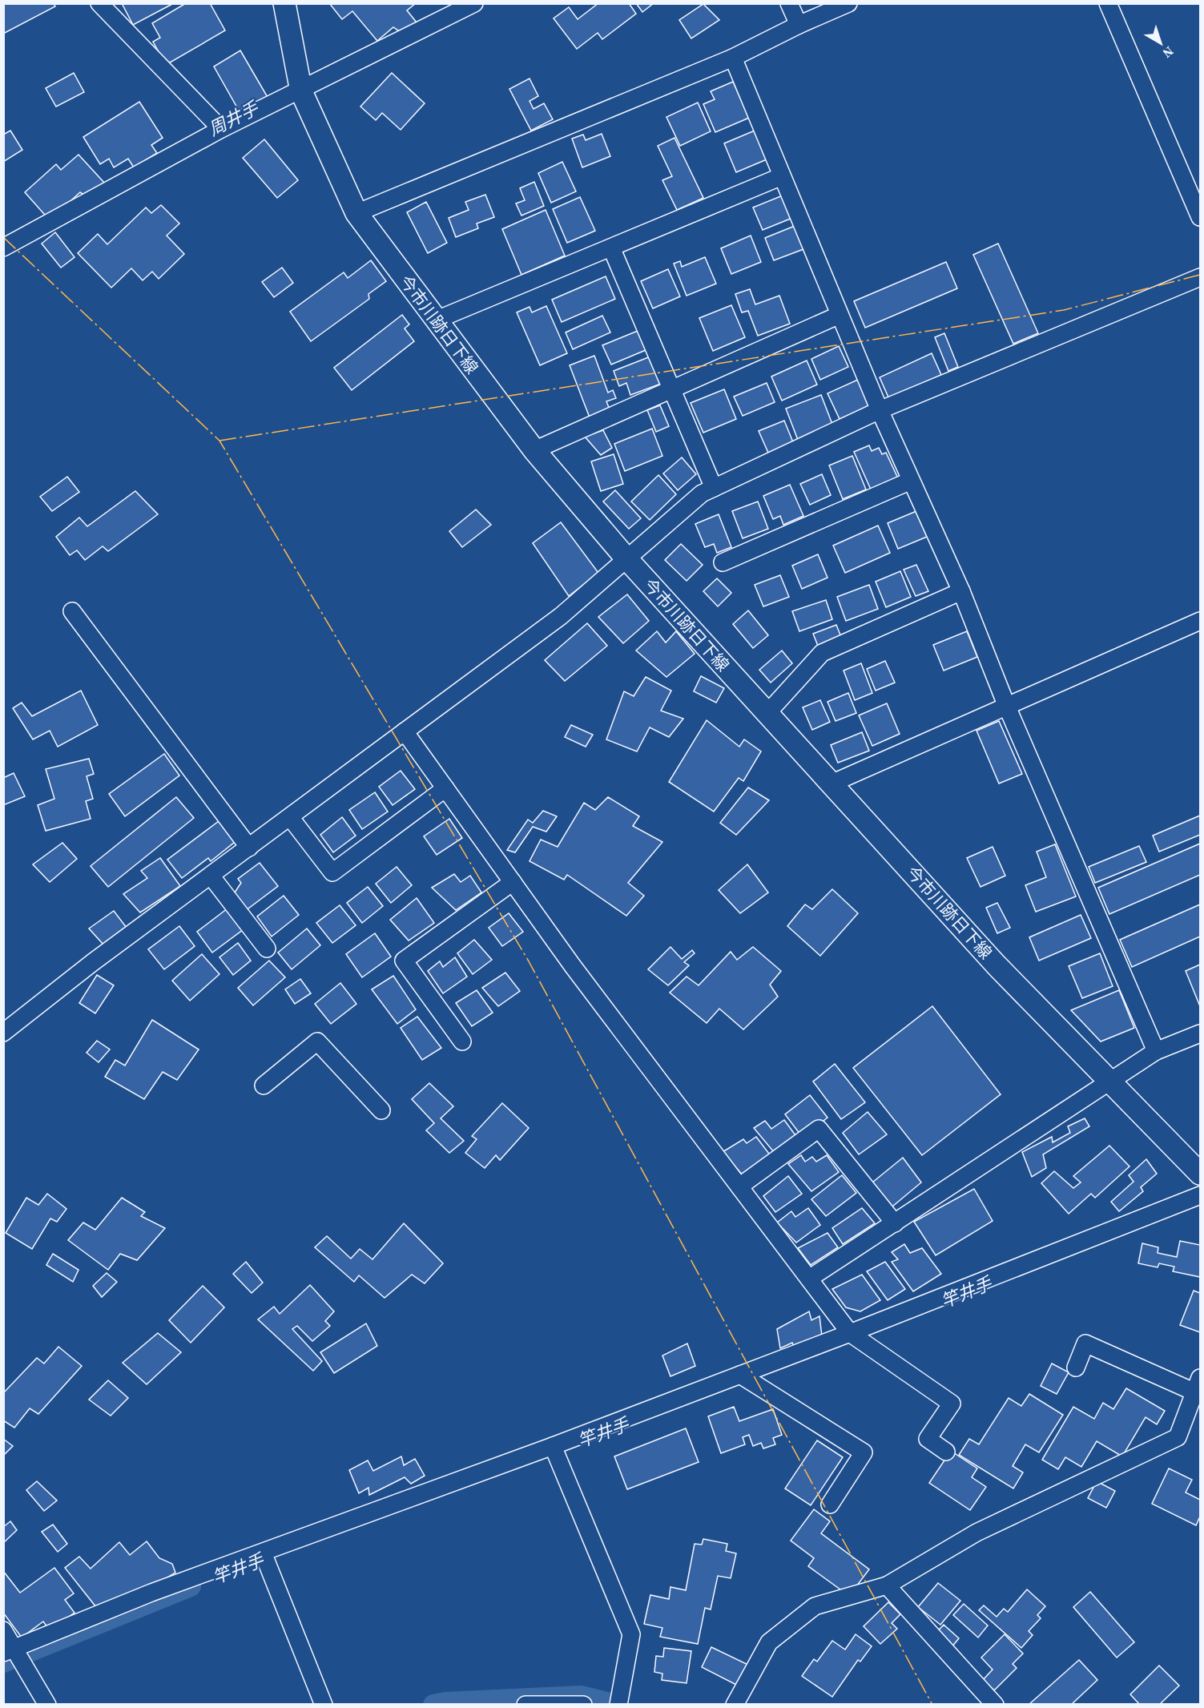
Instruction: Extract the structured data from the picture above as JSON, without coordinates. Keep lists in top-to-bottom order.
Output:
{
  "streets": {
    "street": ["今市川跡日下線"]
  },
  "water": ["周井手", "竿井手"],
  "north": "bottom right"
}
